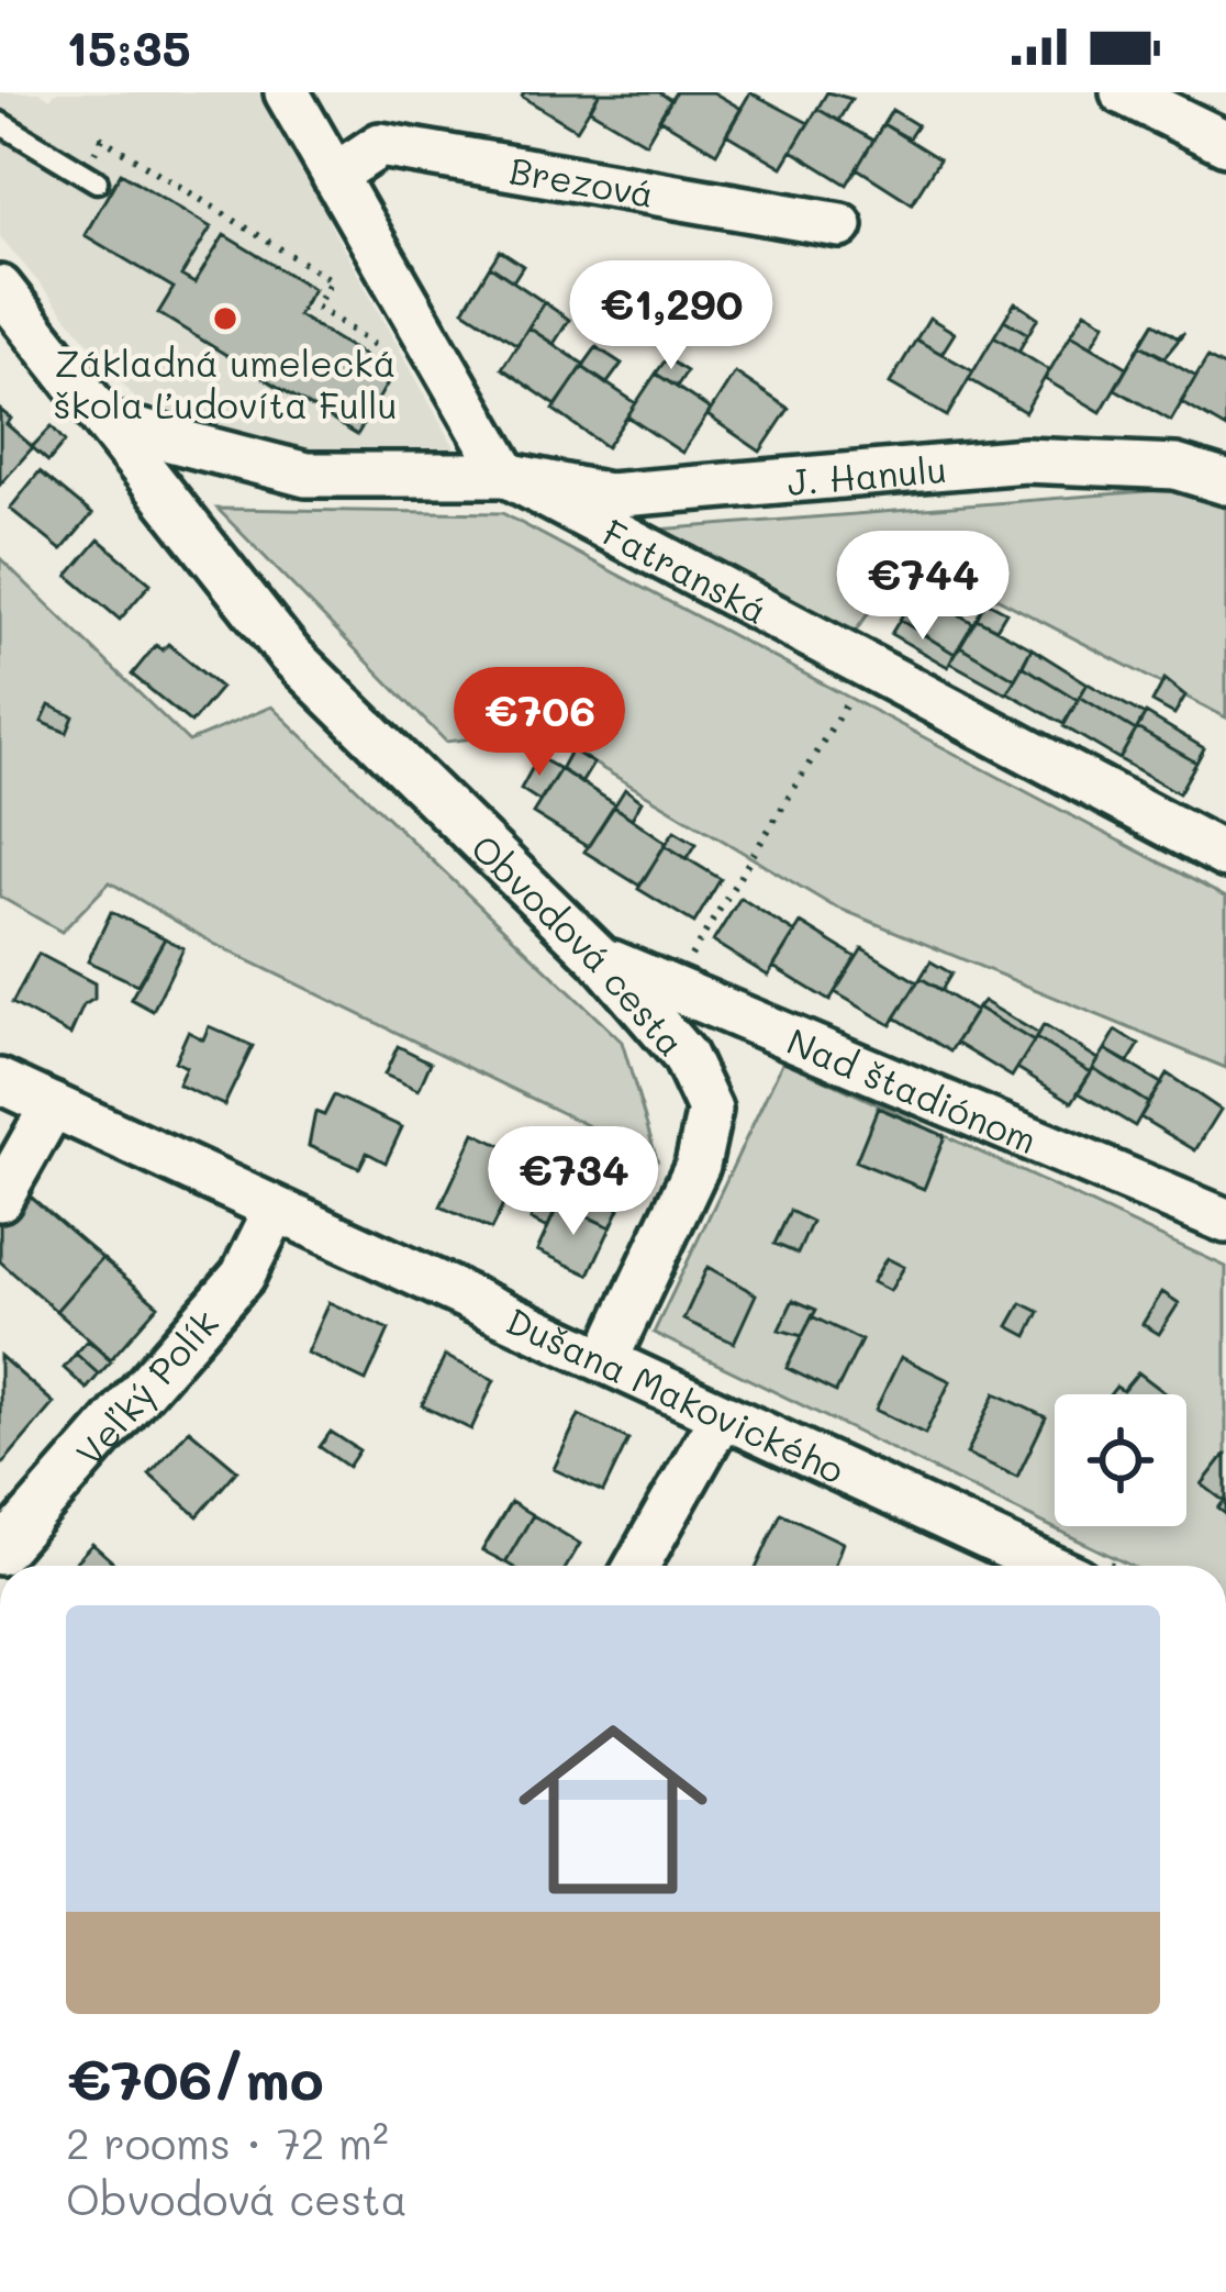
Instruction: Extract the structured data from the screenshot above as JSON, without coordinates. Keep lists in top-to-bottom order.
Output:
{
  "streets": {
    "street": [
      "Brezová",
      "J. Hanulu",
      "Fatranská",
      "Obvodová cesta",
      "Nad štadiónom",
      "Veľký Polík",
      "Dušana Makovického"
    ]
  },
  "crossings": [
    ["J. Hanulu", "Fatranská"],
    ["Fatranská", "Obvodová cesta"],
    ["Obvodová cesta", "Nad štadiónom"],
    ["Obvodová cesta", "Dušana Makovického"],
    ["Veľký Polík", "Dušana Makovického"]
  ],
  "places": ["Základná umelecká škola Ľudovíta Fullu"],
  "page": {
    "status": "15:35",
    "price": [
      "€1,290",
      "€744",
      "€706",
      "€734"
    ],
    "list": [
      {
        "name": "€706/mo",
        "note": "2 rooms · 72 m² · Obvodová cesta"
      }
    ]
  }
}
